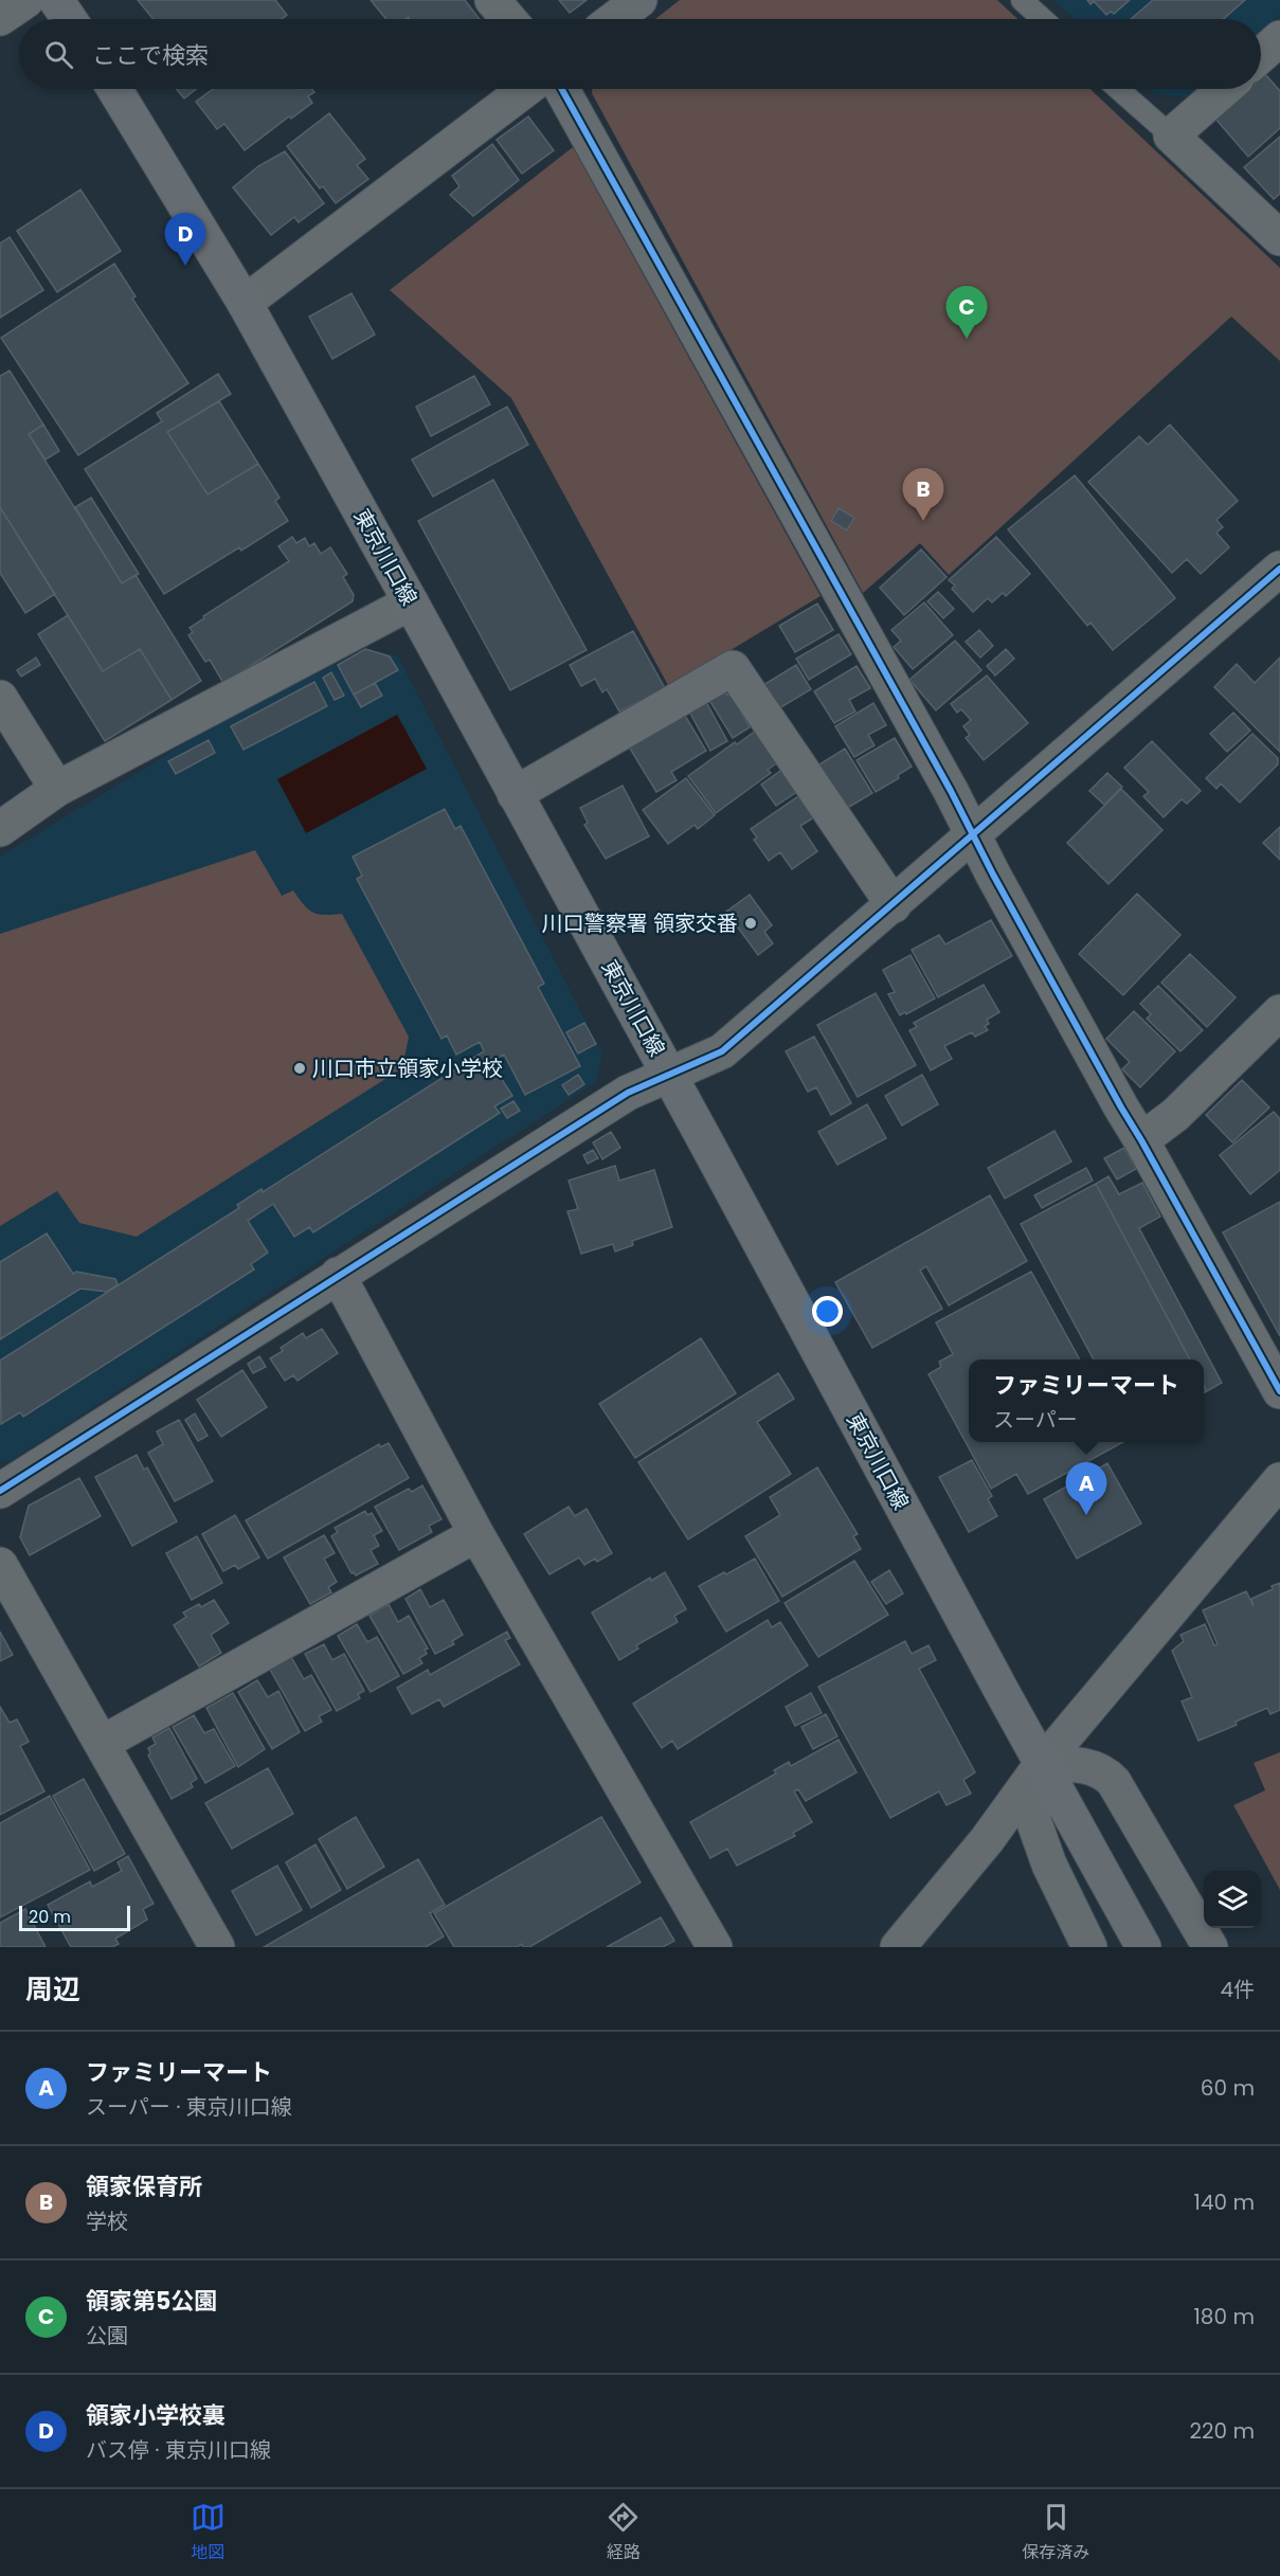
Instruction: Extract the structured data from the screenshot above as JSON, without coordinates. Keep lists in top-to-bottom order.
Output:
{
  "streets": {
    "main road": ["東京川口線"]
  },
  "places": ["川口警察署 領家交番", "川口市立領家小学校"],
  "scale_bar": "20 m",
  "page": {
    "search": "ここで検索",
    "pins": [
      "D",
      "C",
      "B",
      "A"
    ],
    "popup": ["ファミリーマート", "スーパー"],
    "scale": "20 m",
    "heading": ["周辺", "4件"],
    "list": [
      {
        "mark": "A",
        "name": "ファミリーマート",
        "note": "スーパー · 東京川口線",
        "value": "60 m"
      },
      {
        "mark": "B",
        "name": "領家保育所",
        "note": "学校",
        "value": "140 m"
      },
      {
        "mark": "C",
        "name": "領家第5公園",
        "note": "公園",
        "value": "180 m"
      },
      {
        "mark": "D",
        "name": "領家小学校裏",
        "note": "バス停 · 東京川口線",
        "value": "220 m"
      }
    ],
    "nav": ["地図", "経路", "保存済み"]
  }
}
